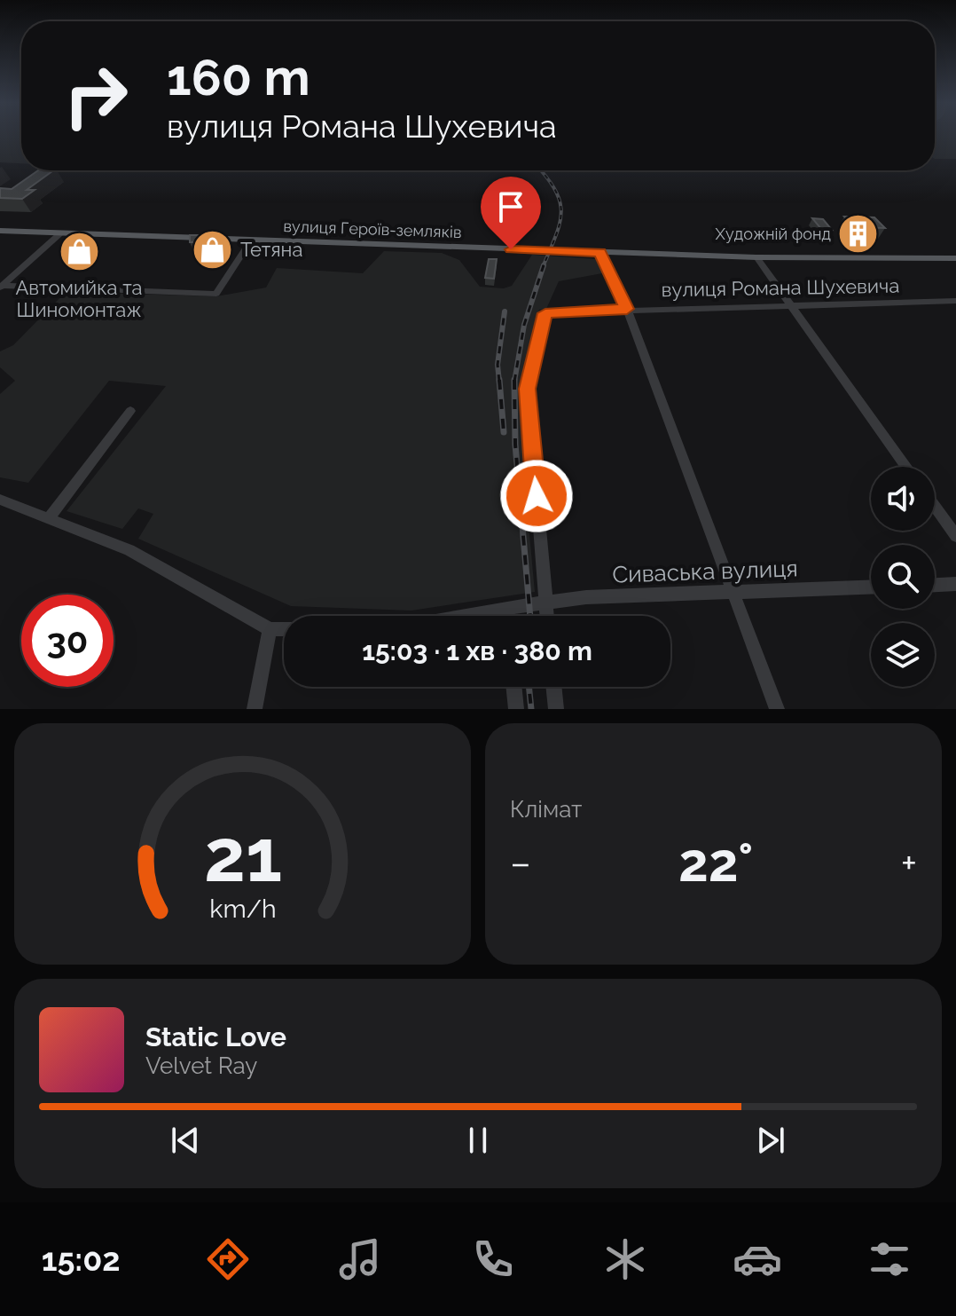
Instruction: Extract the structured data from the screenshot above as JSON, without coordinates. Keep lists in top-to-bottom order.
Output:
{
  "streets": {
    "main road": ["вулиця Героїв-земляків"],
    "street": ["вулиця Романа Шухевича", "Сиваська вулиця"]
  },
  "crossings": [
    ["вулиця Романа Шухевича", "Сиваська вулиця"]
  ],
  "places": {
    "building": ["Художній фонд"],
    "shop": ["Тетяна", "Автомийка та Шиномонтаж"]
  },
  "page": {
    "turn": ["160 m", "вулиця Романа Шухевича"],
    "limit": "30",
    "trip": "15:03 · 1 хв · 380 m",
    "tile": "Клімат",
    "heat": ["−", "22°", "+"],
    "song": ["Static Love", "Velvet Ray"],
    "tabs": "15:02",
    "gauge": ["21", "km/h"]
  }
}
